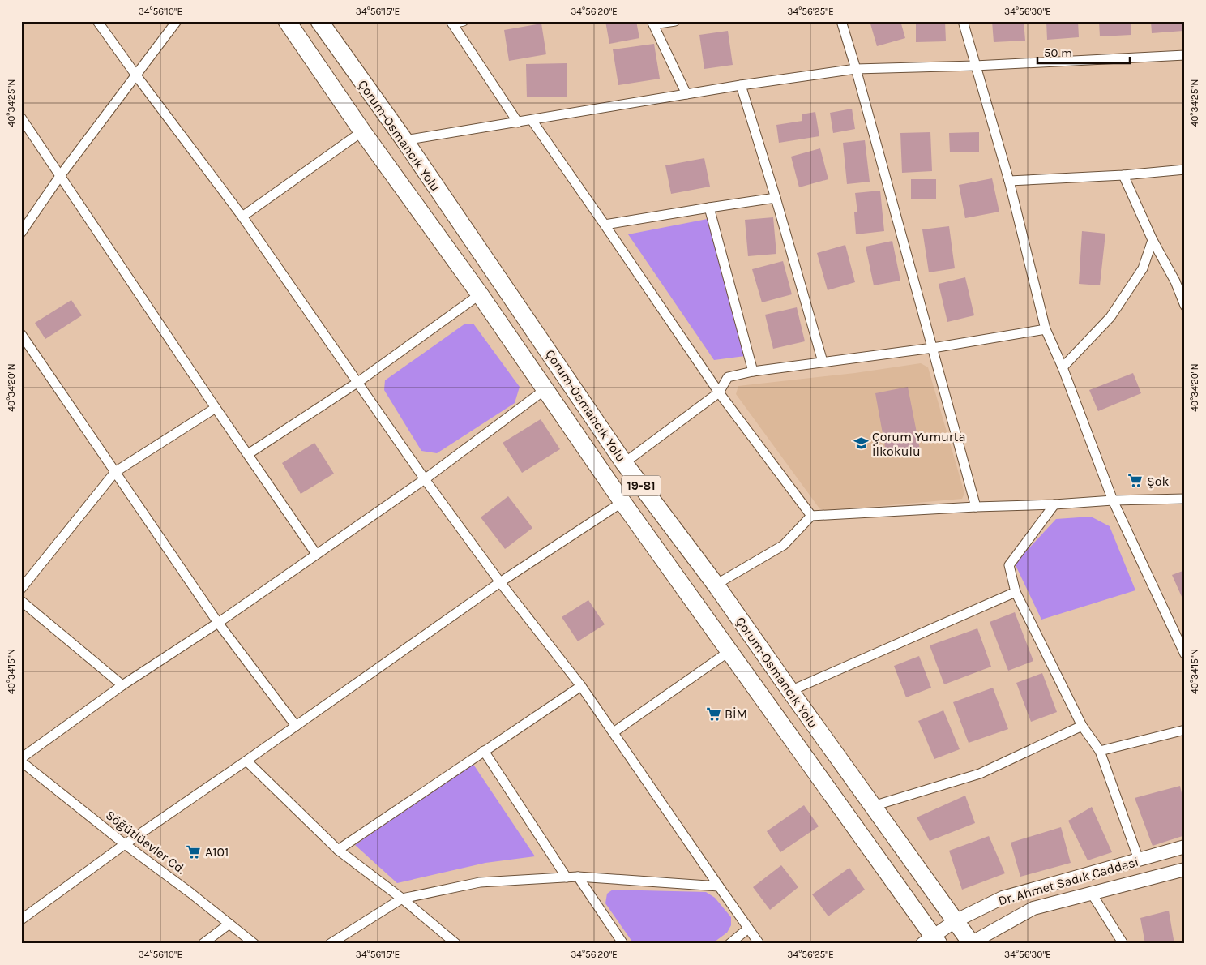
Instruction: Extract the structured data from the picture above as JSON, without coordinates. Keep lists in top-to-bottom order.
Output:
{
  "streets": {
    "highway": ["Çorum-Osmancık Yolu", "19-81"],
    "street": ["Söğütlüevler Cd.", "Dr. Ahmet Sadık Caddesi"]
  },
  "crossings": [
    ["Çorum-Osmancık Yolu", "Dr. Ahmet Sadık Caddesi"]
  ],
  "places": {
    "school or university": ["Çorum Yumurta İlkokulu"],
    "supermarket": ["Şok", "BİM", "A101"]
  },
  "scale_bar": "50 m",
  "coordinates": [
    "34°56'10\"E",
    "34°56'15\"E",
    "34°56'20\"E",
    "34°56'25\"E",
    "34°56'30\"E",
    "40°34'25\"N",
    "40°34'20\"N",
    "40°34'15\"N"
  ]
}
